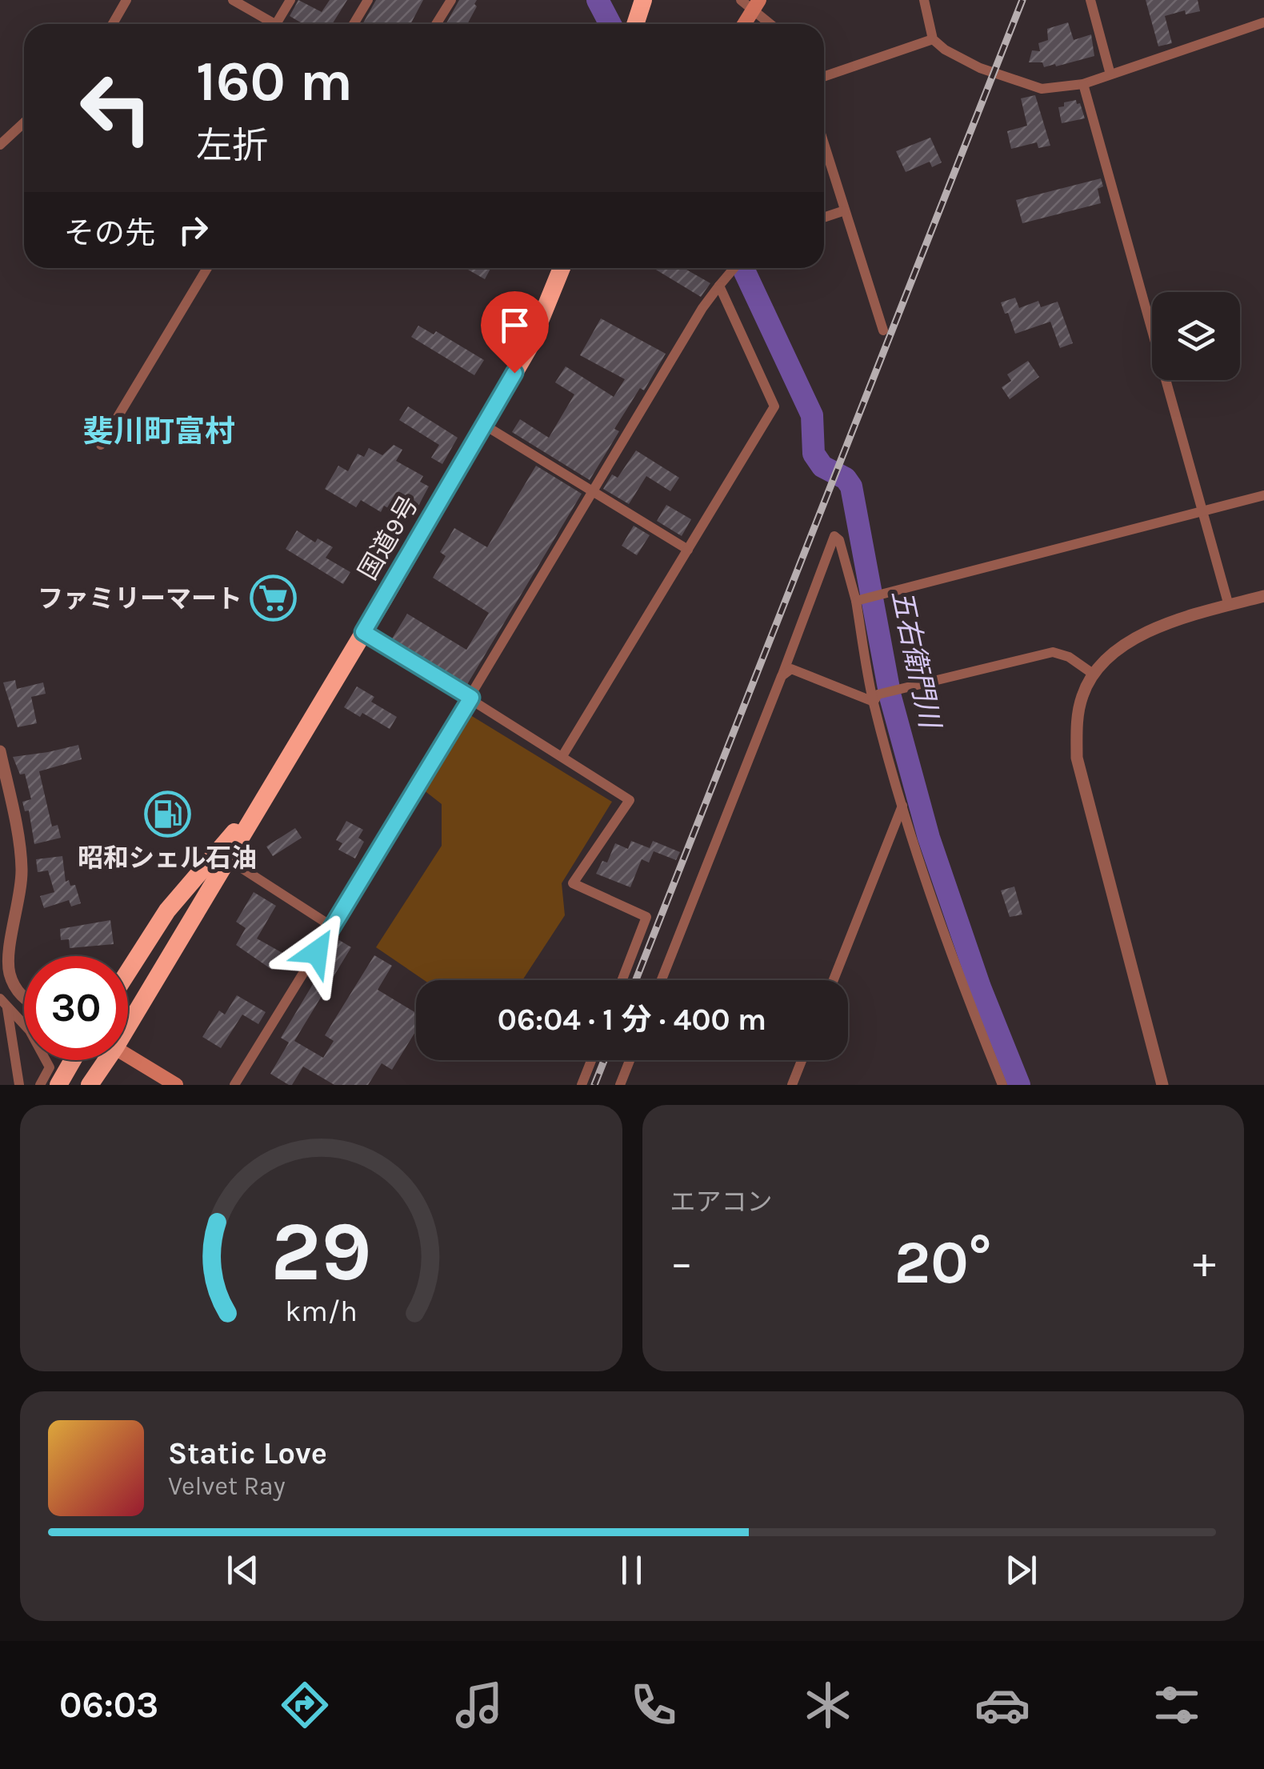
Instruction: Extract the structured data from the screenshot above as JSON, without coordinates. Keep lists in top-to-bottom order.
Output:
{
  "streets": {
    "highway": ["国道9号"]
  },
  "districts": ["斐川町富村"],
  "water": ["五右衛門川"],
  "places": {
    "supermarket": ["ファミリーマート"],
    "fuel station": ["昭和シェル石油"]
  },
  "page": {
    "turn": ["160 m", "左折"],
    "then": "その先",
    "limit": "30",
    "trip": "06:04 · 1 分 · 400 m",
    "tile": "エアコン",
    "heat": ["−", "20°", "+"],
    "song": ["Static Love", "Velvet Ray"],
    "tabs": "06:03",
    "gauge": ["29", "km/h"]
  }
}
